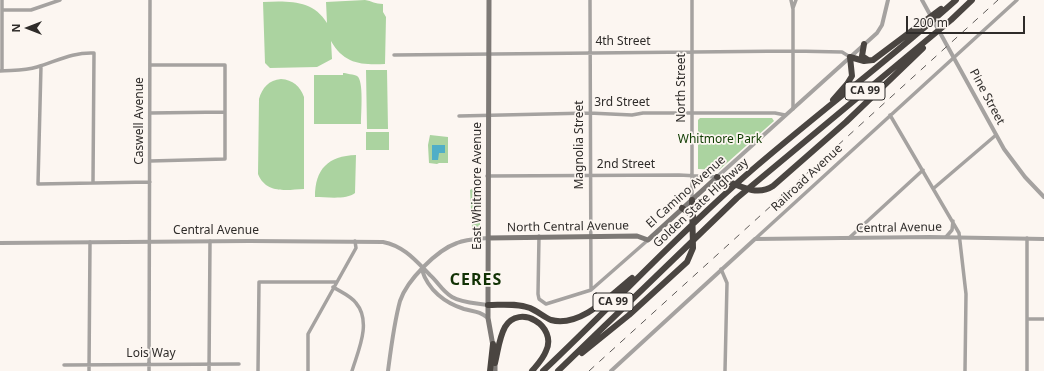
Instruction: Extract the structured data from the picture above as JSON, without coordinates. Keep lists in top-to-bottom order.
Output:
{
  "streets": {
    "highway": ["CA 99", "Golden State Highway"],
    "main road": ["East Whitmore Avenue", "El Camino Avenue", "North Central Avenue"],
    "street": [
      "4th Street",
      "North Street",
      "Pine Street",
      "3rd Street",
      "Caswell Avenue",
      "Magnolia Street",
      "2nd Street",
      "Railroad Avenue",
      "Central Avenue",
      "Lois Way"
    ]
  },
  "crossings": [
    ["4th Street", "North Street"],
    ["4th Street", "Magnolia Street"],
    ["4th Street", "East Whitmore Avenue"],
    ["4th Street", "El Camino Avenue"],
    ["North Street", "3rd Street"],
    ["North Street", "2nd Street"],
    ["North Street", "El Camino Avenue"],
    ["3rd Street", "Magnolia Street"],
    ["3rd Street", "East Whitmore Avenue"],
    ["3rd Street", "El Camino Avenue"],
    ["Caswell Avenue", "Central Avenue"],
    ["Caswell Avenue", "Lois Way"],
    ["Magnolia Street", "2nd Street"],
    ["Magnolia Street", "El Camino Avenue"],
    ["Magnolia Street", "North Central Avenue"],
    ["2nd Street", "East Whitmore Avenue"],
    ["2nd Street", "El Camino Avenue"],
    ["Railroad Avenue", "Central Avenue"],
    ["East Whitmore Avenue", "North Central Avenue"],
    ["El Camino Avenue", "North Central Avenue"]
  ],
  "districts": ["CERES"],
  "parks": ["Whitmore Park"],
  "scale_bar": "200 m",
  "north": "left"
}
